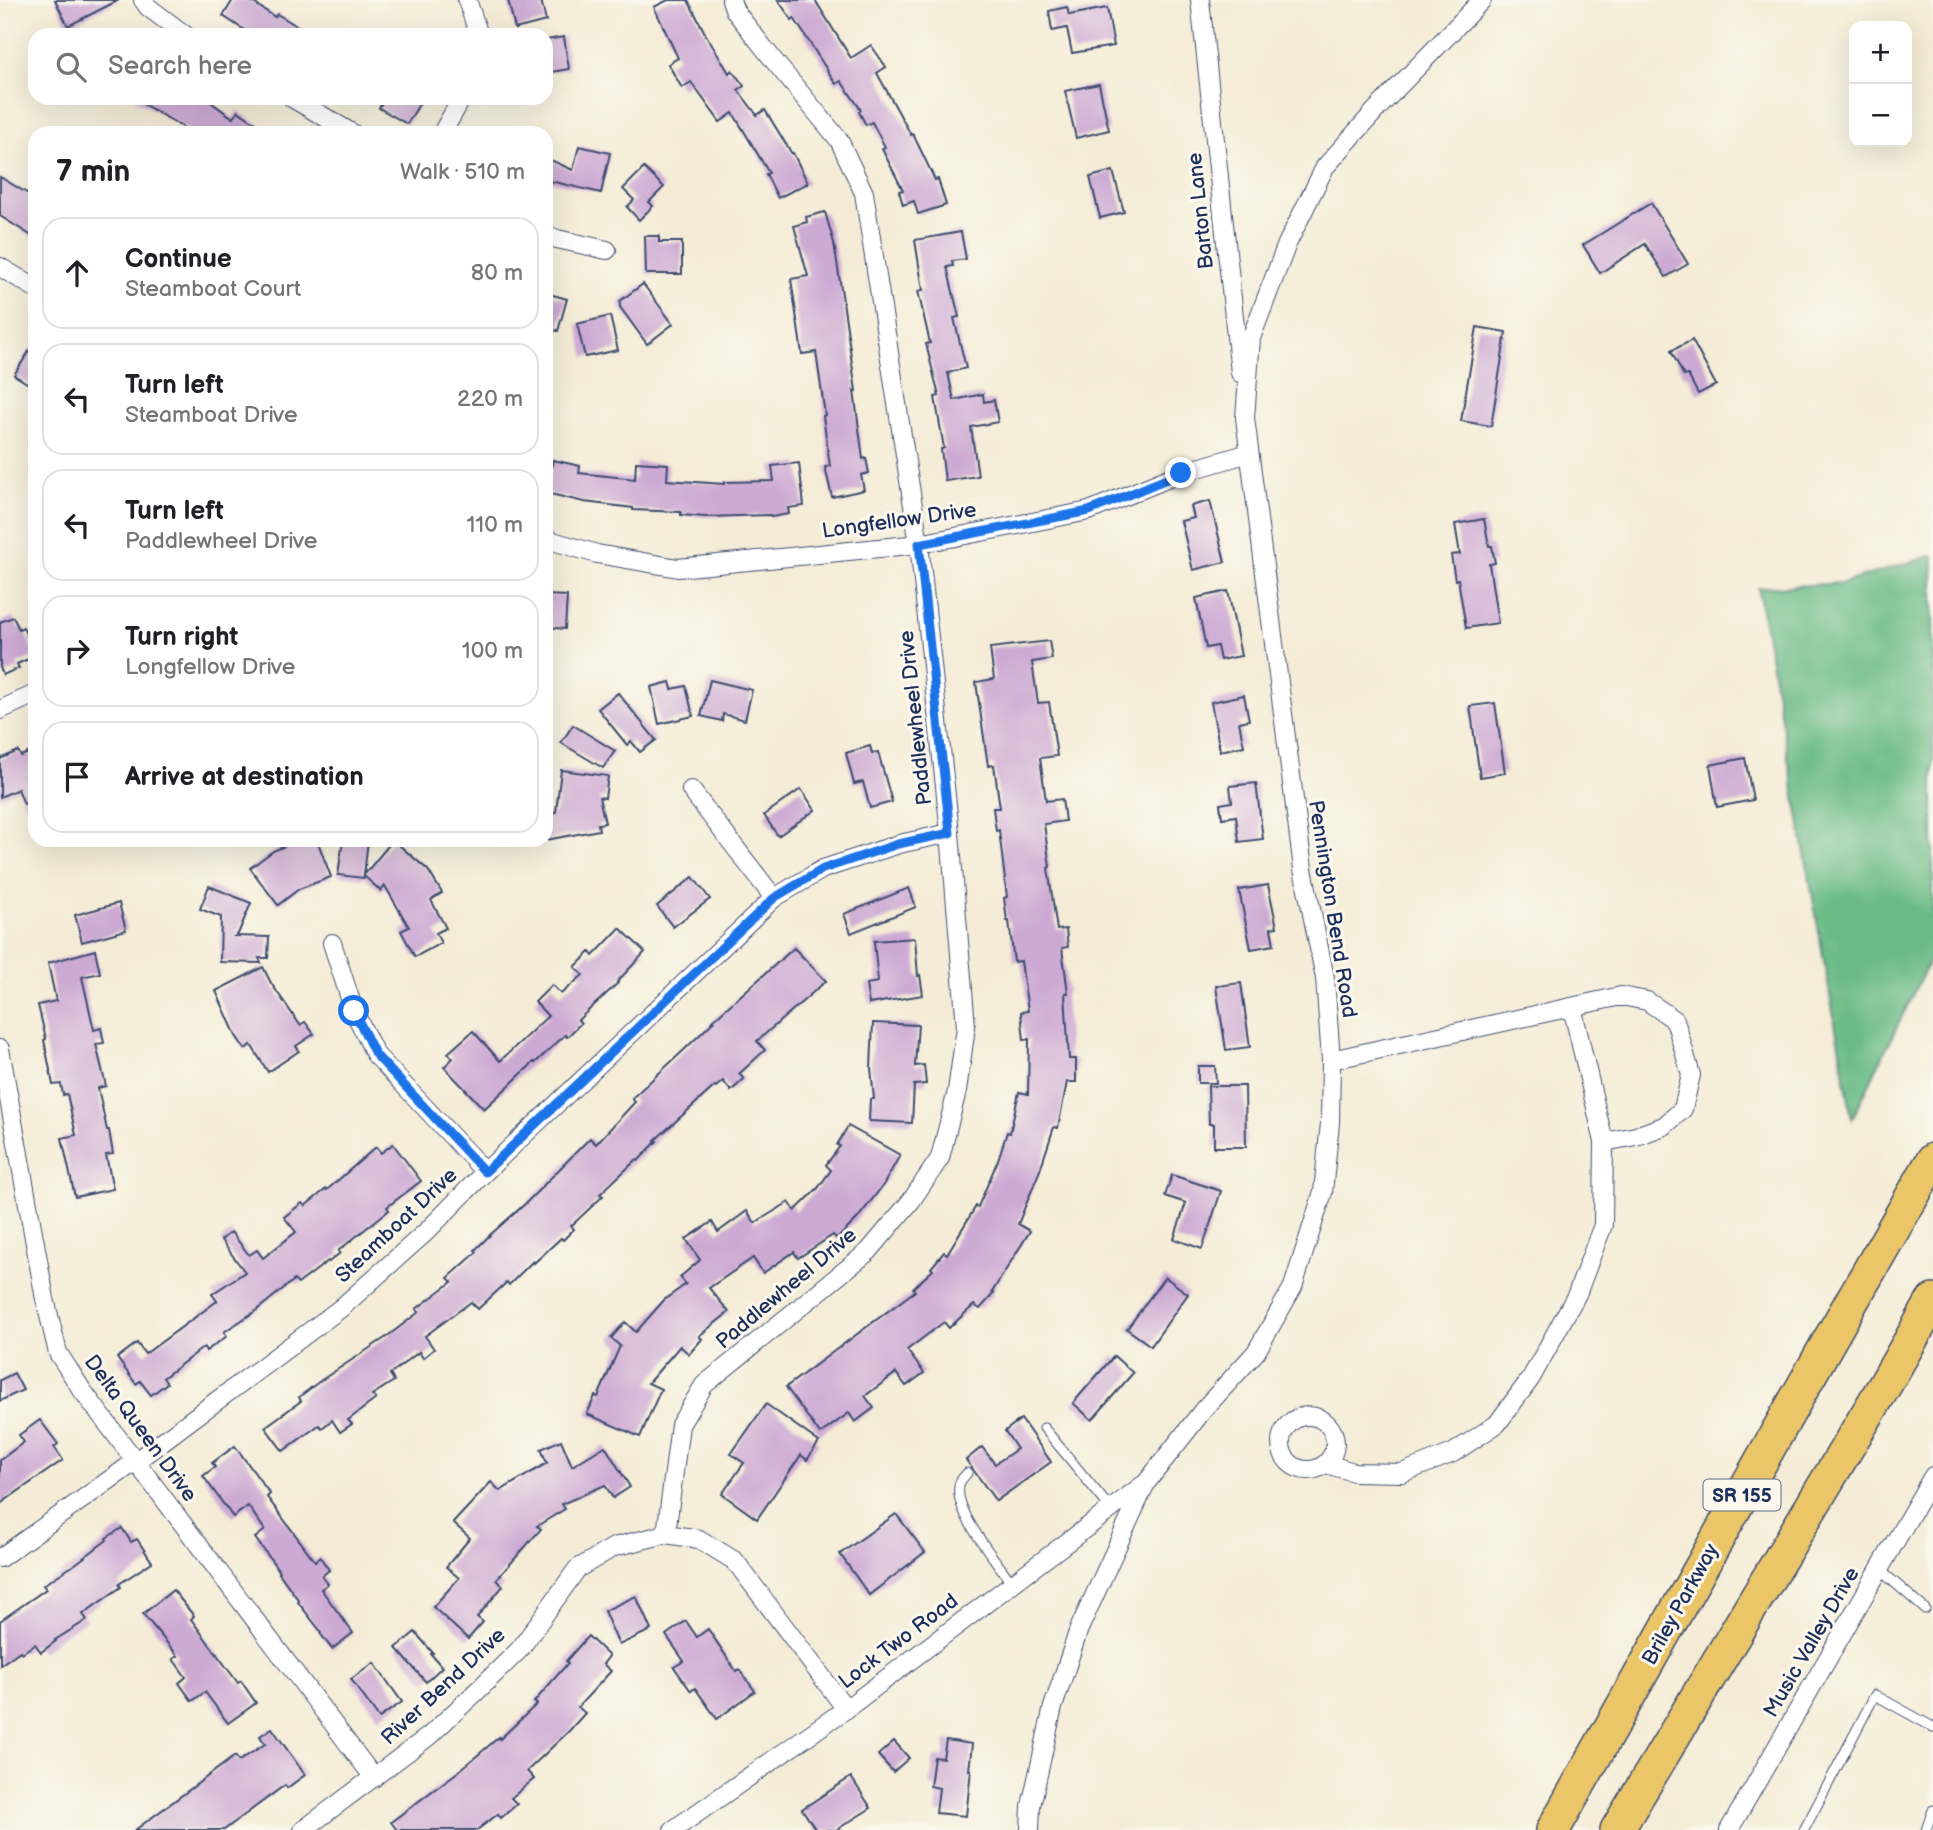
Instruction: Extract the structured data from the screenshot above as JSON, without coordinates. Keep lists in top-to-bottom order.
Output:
{
  "streets": {
    "highway": ["SR 155", "Briley Parkway"],
    "street": [
      "Barton Lane",
      "Longfellow Drive",
      "Paddlewheel Drive",
      "Pennington Bend Road",
      "Steamboat Drive",
      "Delta Queen Drive",
      "Lock Two Road",
      "Music Valley Drive",
      "River Bend Drive"
    ]
  },
  "crossings": [
    ["Barton Lane", "Pennington Bend Road"],
    ["Longfellow Drive", "Paddlewheel Drive"],
    ["Longfellow Drive", "Pennington Bend Road"],
    ["Paddlewheel Drive", "Steamboat Drive"],
    ["Paddlewheel Drive", "River Bend Drive"],
    ["Pennington Bend Road", "Lock Two Road"],
    ["Steamboat Drive", "Delta Queen Drive"],
    ["Delta Queen Drive", "River Bend Drive"],
    ["Lock Two Road", "River Bend Drive"]
  ],
  "page": {
    "map_buttons": ["+", "−"],
    "search": "Search here",
    "heading": ["7 min", "Walk · 510 m"],
    "list": [
      ["Continue", "Steamboat Court", "80 m"],
      ["Turn left", "Steamboat Drive", "220 m"],
      ["Turn left", "Paddlewheel Drive", "110 m"],
      ["Turn right", "Longfellow Drive", "100 m"],
      "Arrive at destination"
    ]
  }
}
